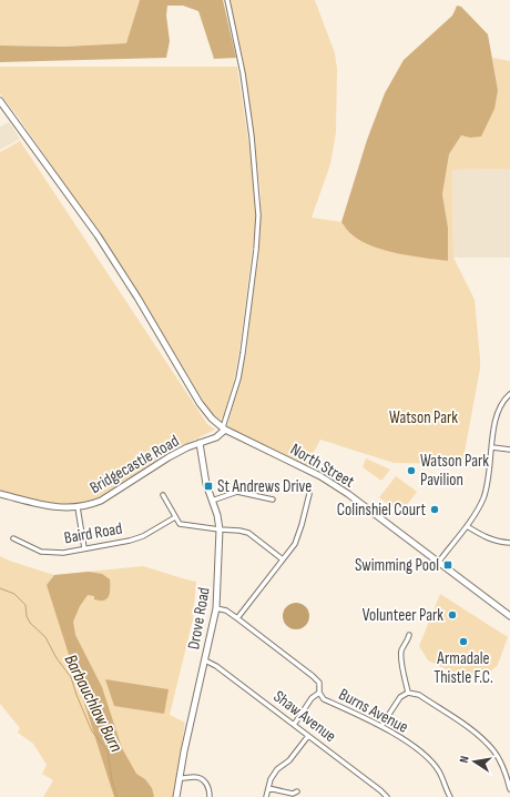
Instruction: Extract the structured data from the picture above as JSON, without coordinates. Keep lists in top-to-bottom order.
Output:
{
  "streets": {
    "main road": ["Bridgecastle Road", "North Street", "Drove Road"],
    "street": ["Baird Road", "Burns Avenue", "Shaw Avenue"]
  },
  "crossings": [
    ["Bridgecastle Road", "North Street"],
    ["Bridgecastle Road", "Drove Road"],
    ["Drove Road", "Burns Avenue"],
    ["Drove Road", "Shaw Avenue"]
  ],
  "water": ["Barbauchlaw Burn"],
  "parks": ["Watson Park"],
  "places": {
    "other": [
      "Watson Park Pavilion",
      "Colinshiel Court",
      "Volunteer Park",
      "Armadale Thistle F.C."
    ],
    "transit": ["St Andrews Drive", "Swimming Pool"]
  },
  "north": "left"
}
